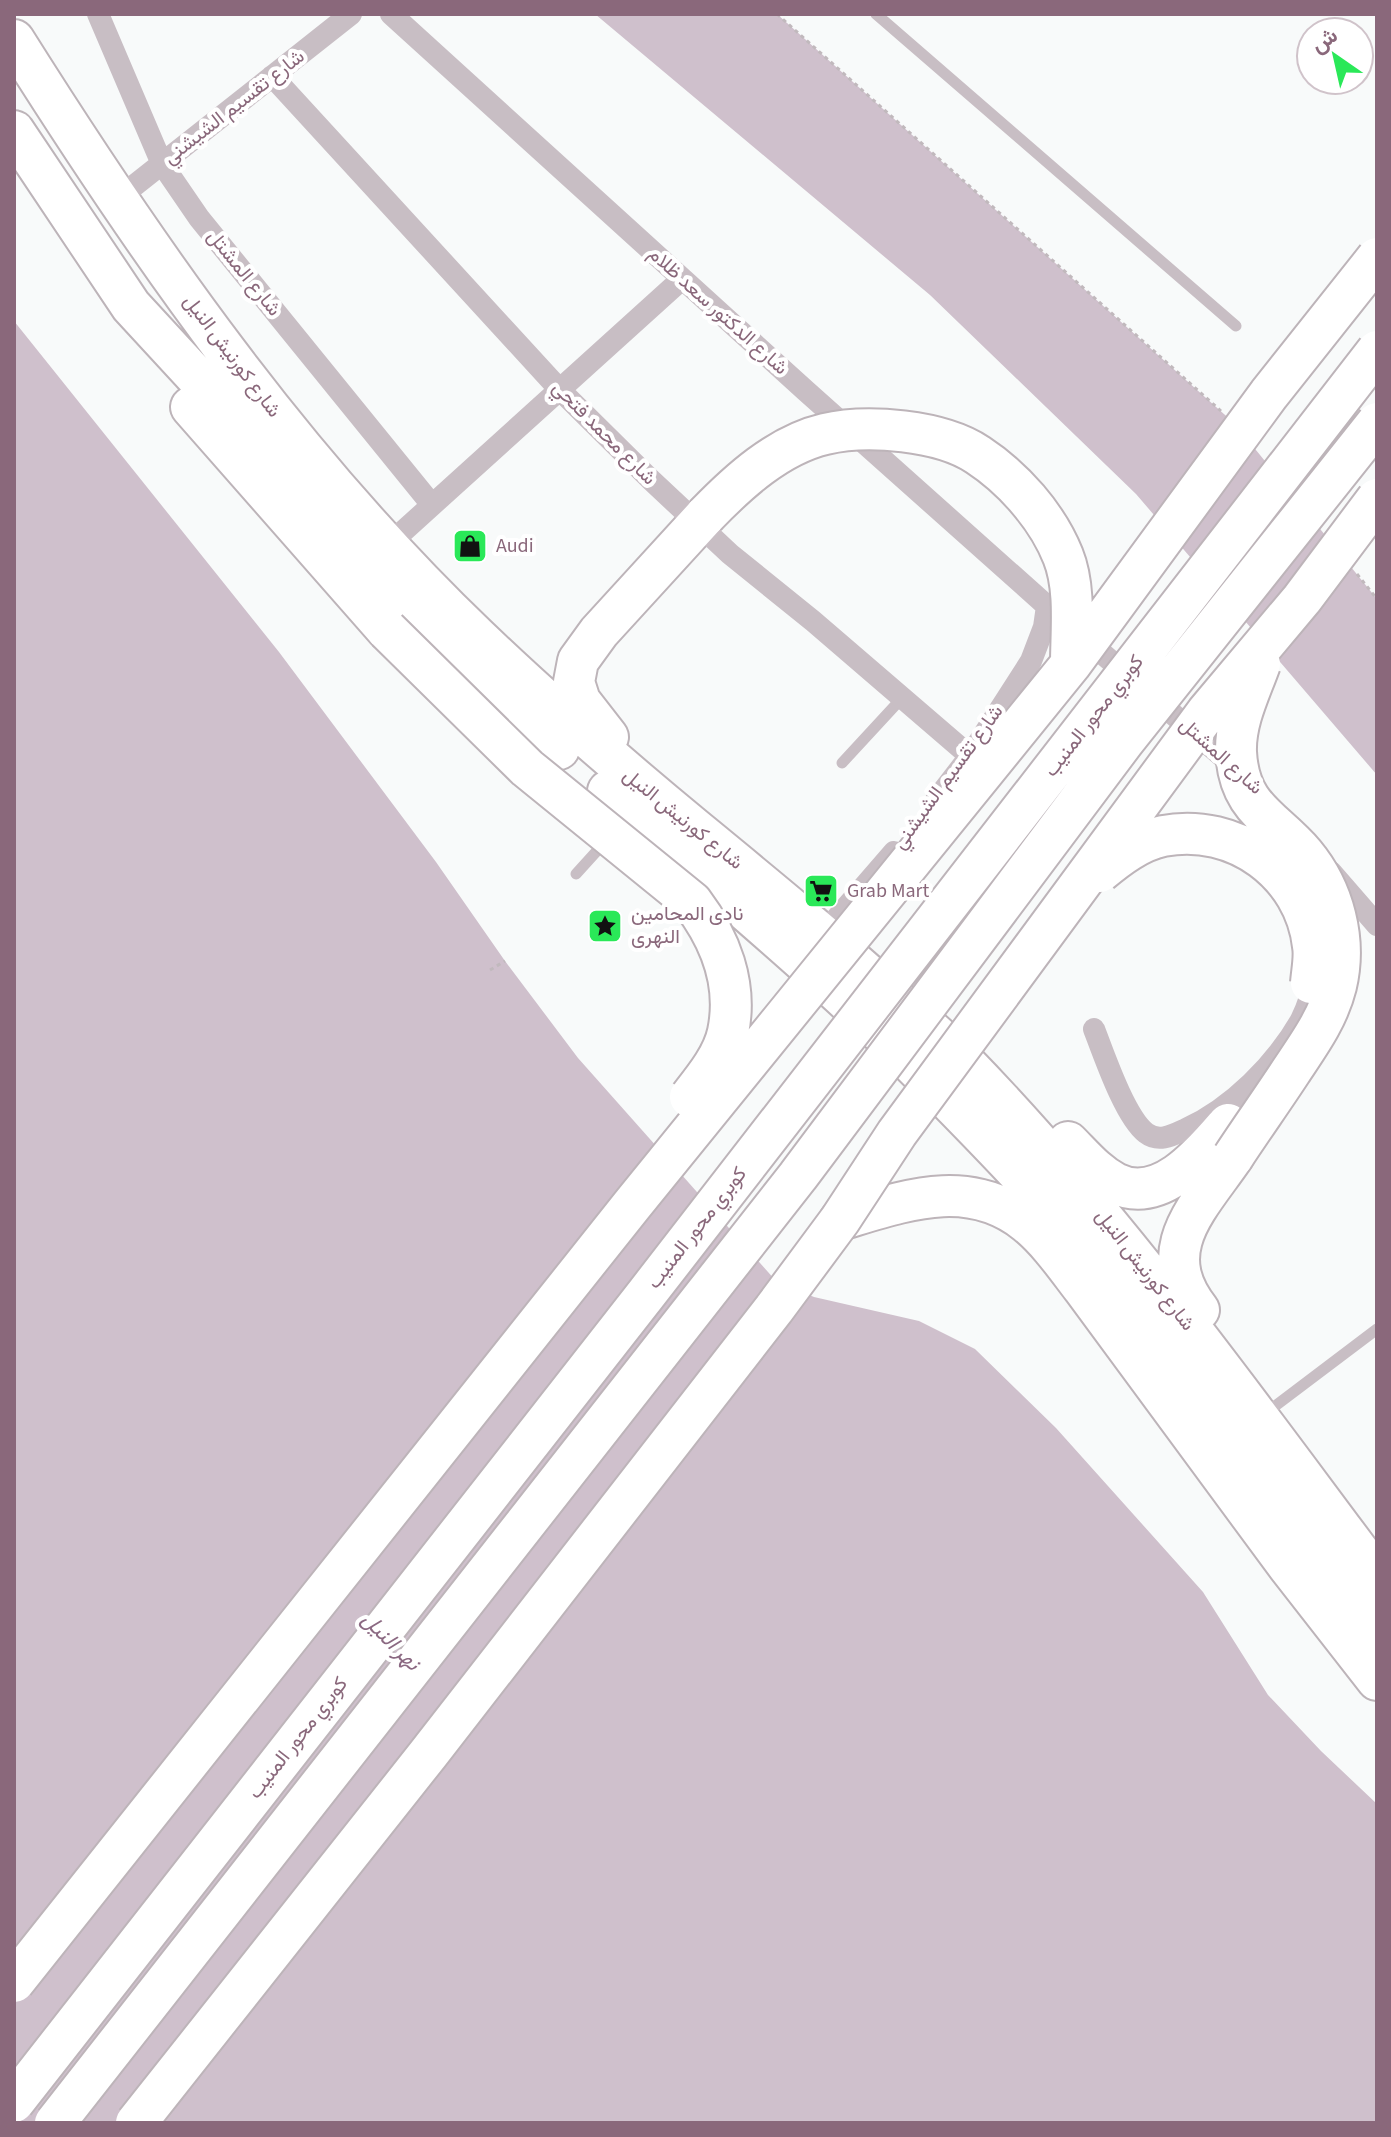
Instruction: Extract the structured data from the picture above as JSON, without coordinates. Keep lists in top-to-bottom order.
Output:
{
  "streets": {
    "highway": ["شارع كورنيش النيل", "كوبري محور المنيب"],
    "street": [
      "شارع تقسيم الشيشني",
      "شارع المشتل",
      "شارع الدكتور سعد ظلام",
      "شارع محمد فتحي"
    ]
  },
  "crossings": [
    ["شارع تقسيم الشيشني", "شارع المشتل"],
    ["شارع تقسيم الشيشني", "شارع الدكتور سعد ظلام"],
    ["شارع تقسيم الشيشني", "شارع كورنيش النيل"],
    ["شارع تقسيم الشيشني", "شارع محمد فتحي"],
    ["شارع المشتل", "شارع الدكتور سعد ظلام"]
  ],
  "water": ["نهر النيل"],
  "places": {
    "shop": ["Audi"],
    "supermarket": ["Grab Mart"],
    "place": ["نادى المحامين النهرى"]
  },
  "north": "top left"
}
